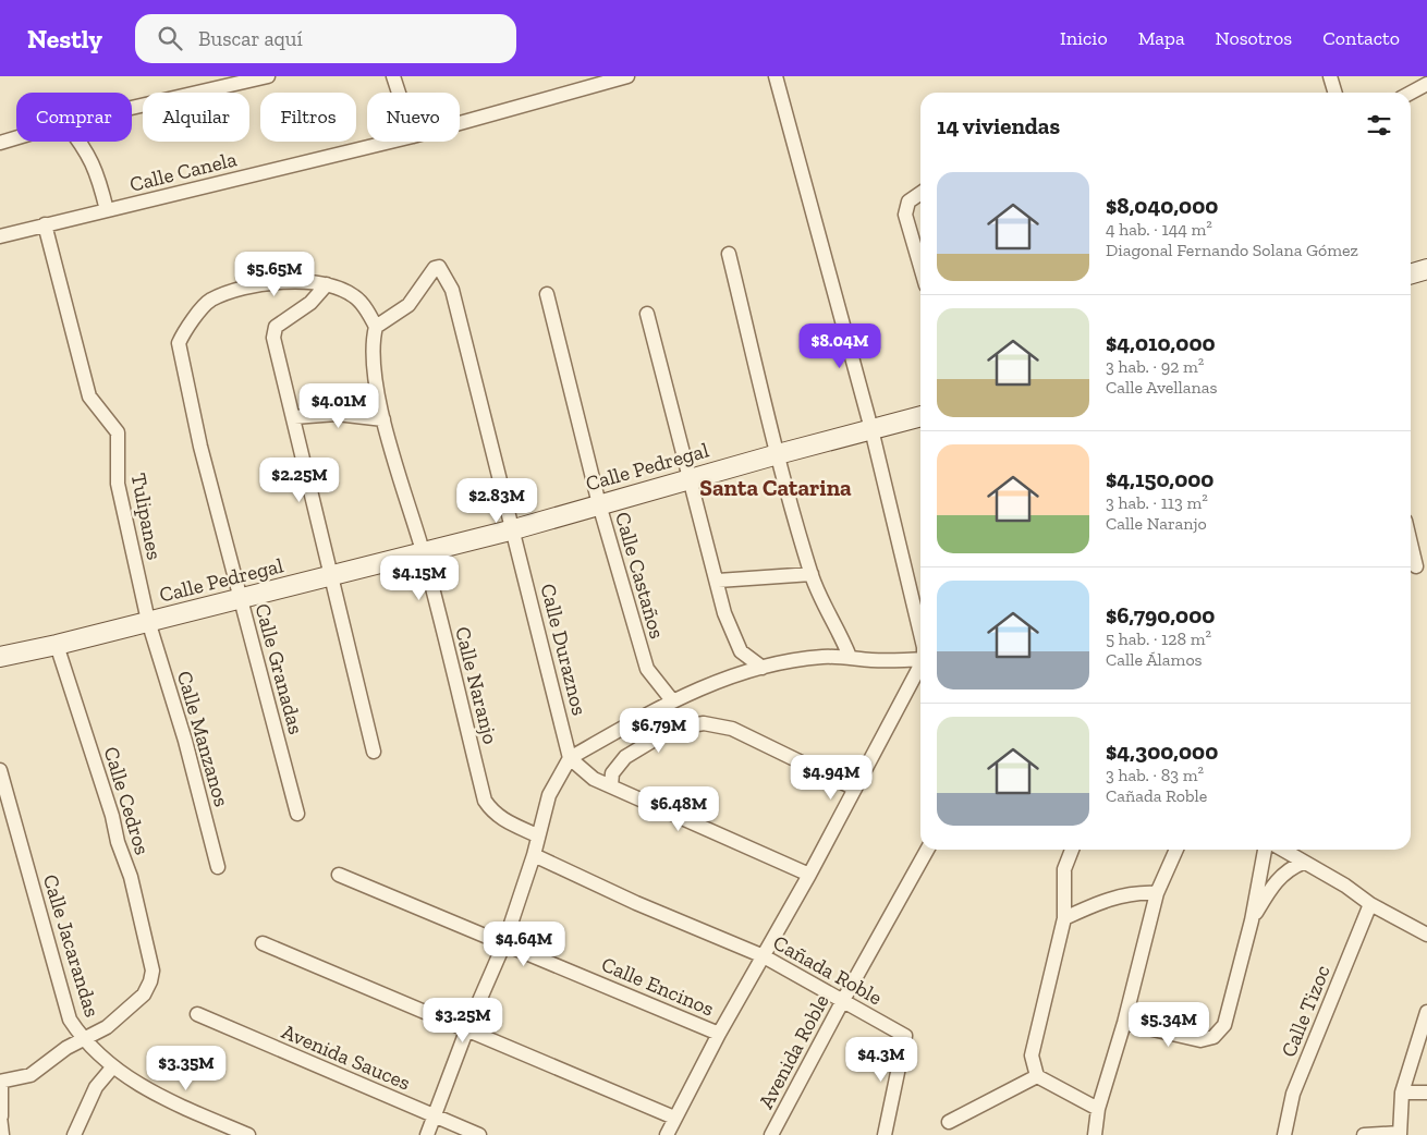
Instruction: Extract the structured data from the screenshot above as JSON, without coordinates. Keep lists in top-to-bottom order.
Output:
{
  "streets": {
    "street": [
      "Calle Canela",
      "Calle Pedregal",
      "Tulipanes",
      "Calle Castaños",
      "Calle Duraznos",
      "Calle Granadas",
      "Calle Naranjo",
      "Calle Manzanos",
      "Calle Cedros",
      "Calle Jacarandas",
      "Cañada Roble",
      "Calle Encinos",
      "Calle Tizoc",
      "Avenida Roble",
      "Avenida Sauces"
    ]
  },
  "crossings": [
    ["Calle Canela", "Tulipanes"],
    ["Calle Pedregal", "Tulipanes"],
    ["Calle Pedregal", "Calle Castaños"],
    ["Calle Pedregal", "Calle Duraznos"],
    ["Calle Pedregal", "Calle Granadas"],
    ["Calle Pedregal", "Calle Naranjo"],
    ["Calle Pedregal", "Calle Manzanos"],
    ["Calle Pedregal", "Calle Cedros"],
    ["Tulipanes", "Calle Manzanos"],
    ["Calle Duraznos", "Calle Naranjo"],
    ["Calle Cedros", "Calle Jacarandas"],
    ["Cañada Roble", "Avenida Roble"]
  ],
  "districts": ["Santa Catarina"],
  "page": {
    "header": "Nestly",
    "search": "Buscar aquí",
    "nav": [
      "Inicio",
      "Mapa",
      "Nosotros",
      "Contacto"
    ],
    "chip": [
      "Comprar",
      "Alquilar",
      "Filtros",
      "Nuevo"
    ],
    "heading": "14 viviendas",
    "list": [
      {
        "name": "$8,040,000",
        "note": "4 hab. · 144 m² · Diagonal Fernando Solana Gómez"
      },
      {
        "name": "$4,010,000",
        "note": "3 hab. · 92 m² · Calle Avellanas"
      },
      {
        "name": "$4,150,000",
        "note": "3 hab. · 113 m² · Calle Naranjo"
      },
      {
        "name": "$6,790,000",
        "note": "5 hab. · 128 m² · Calle Álamos"
      },
      {
        "name": "$4,300,000",
        "note": "3 hab. · 83 m² · Cañada Roble"
      }
    ],
    "price": [
      "$5.65M",
      "$8.04M",
      "$4.01M",
      "$2.25M",
      "$2.83M",
      "$4.15M",
      "$6.79M",
      "$4.94M",
      "$6.48M",
      "$4.64M",
      "$3.25M",
      "$5.34M",
      "$4.3M",
      "$3.35M"
    ]
  }
}
